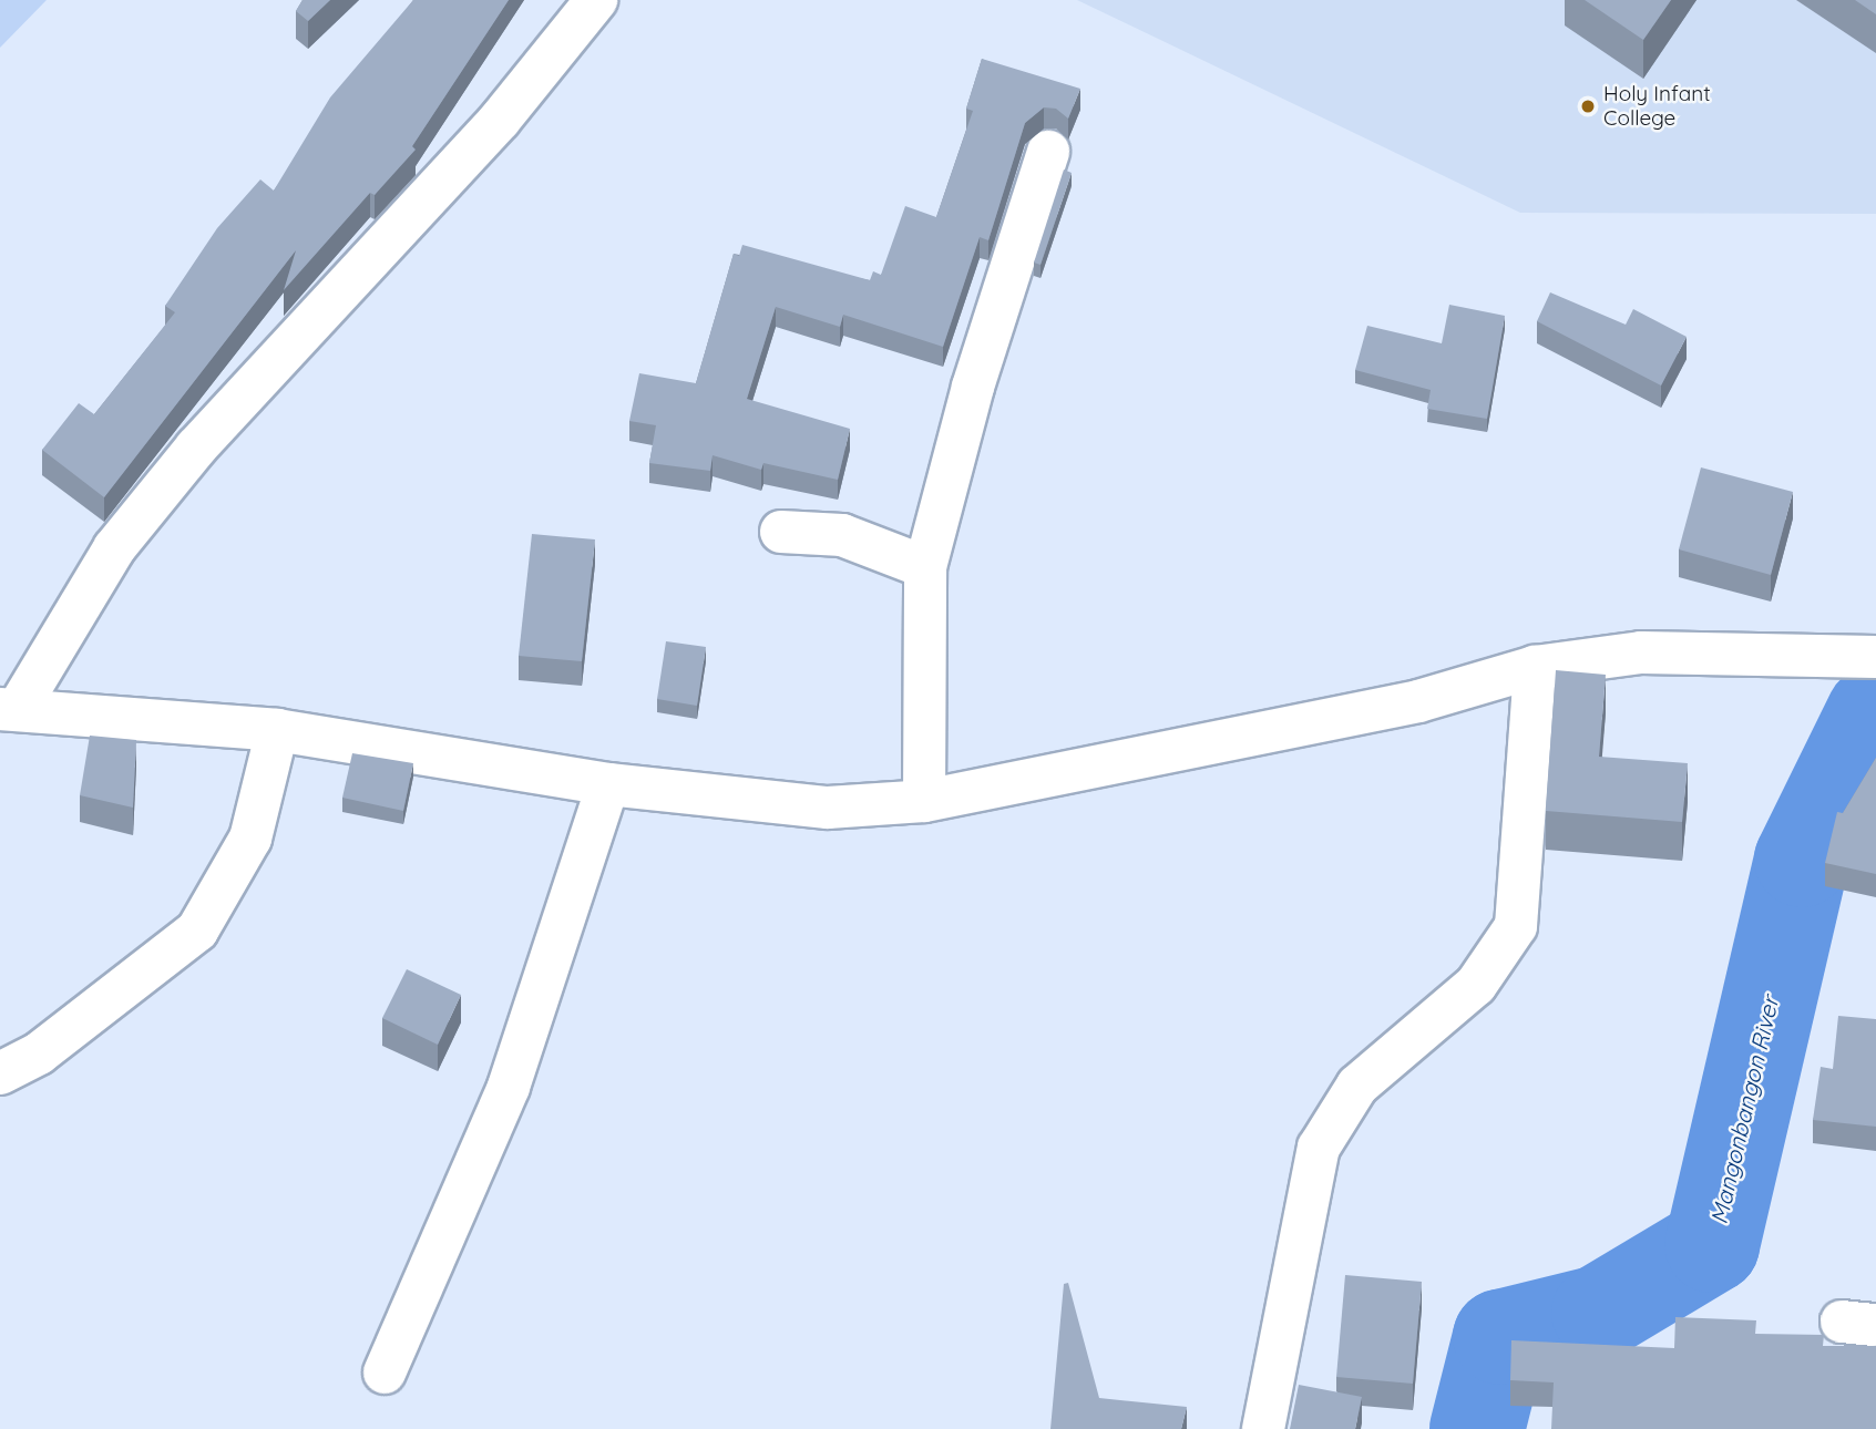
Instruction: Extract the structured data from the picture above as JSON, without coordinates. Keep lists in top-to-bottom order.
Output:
{
  "water": ["Mangonbangon River"],
  "places": ["Holy Infant College"]
}
